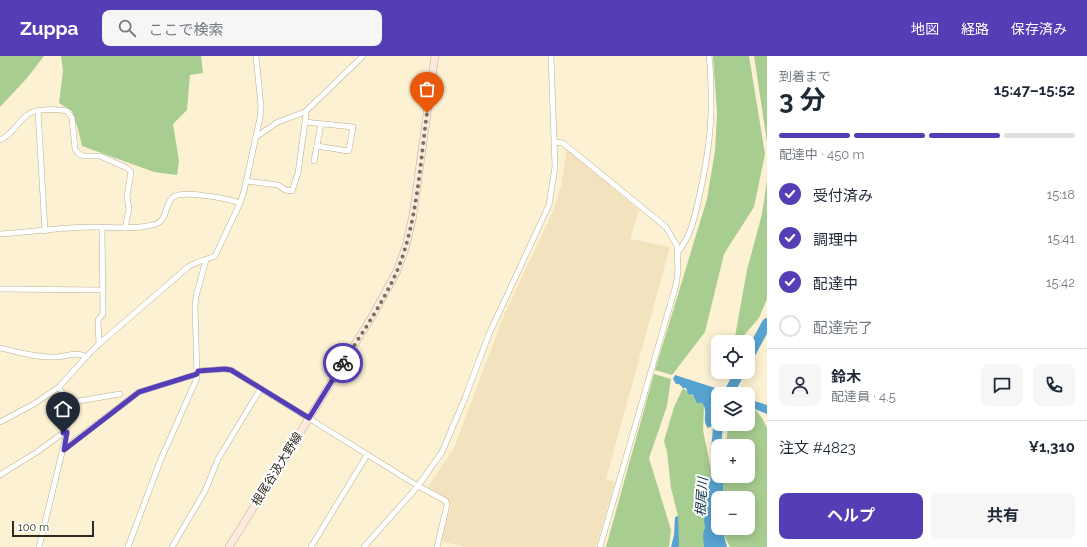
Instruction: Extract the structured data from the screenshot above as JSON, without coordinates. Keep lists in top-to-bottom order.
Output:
{
  "streets": {
    "main road": ["根尾谷汲大野線"]
  },
  "water": ["根尾川"],
  "scale_bar": "100 m",
  "page": {
    "header": "Zuppa",
    "search": "ここで検索",
    "nav": ["地図", "経路", "保存済み"],
    "heading": ["3 分", "到着まで", "15:47–15:52"],
    "panel": [
      "鈴木",
      "配達員 · 4.5",
      "注文 #4823",
      "¥1,310"
    ],
    "bar": "配達中 · 450 m",
    "list": [
      ["受付済み", "15:18"],
      ["調理中", "15:41"],
      ["配達中", "15:42"],
      "配達完了"
    ],
    "map_buttons": ["+", "−"],
    "buttons": ["ヘルプ", "共有"],
    "scale": "100 m"
  }
}
